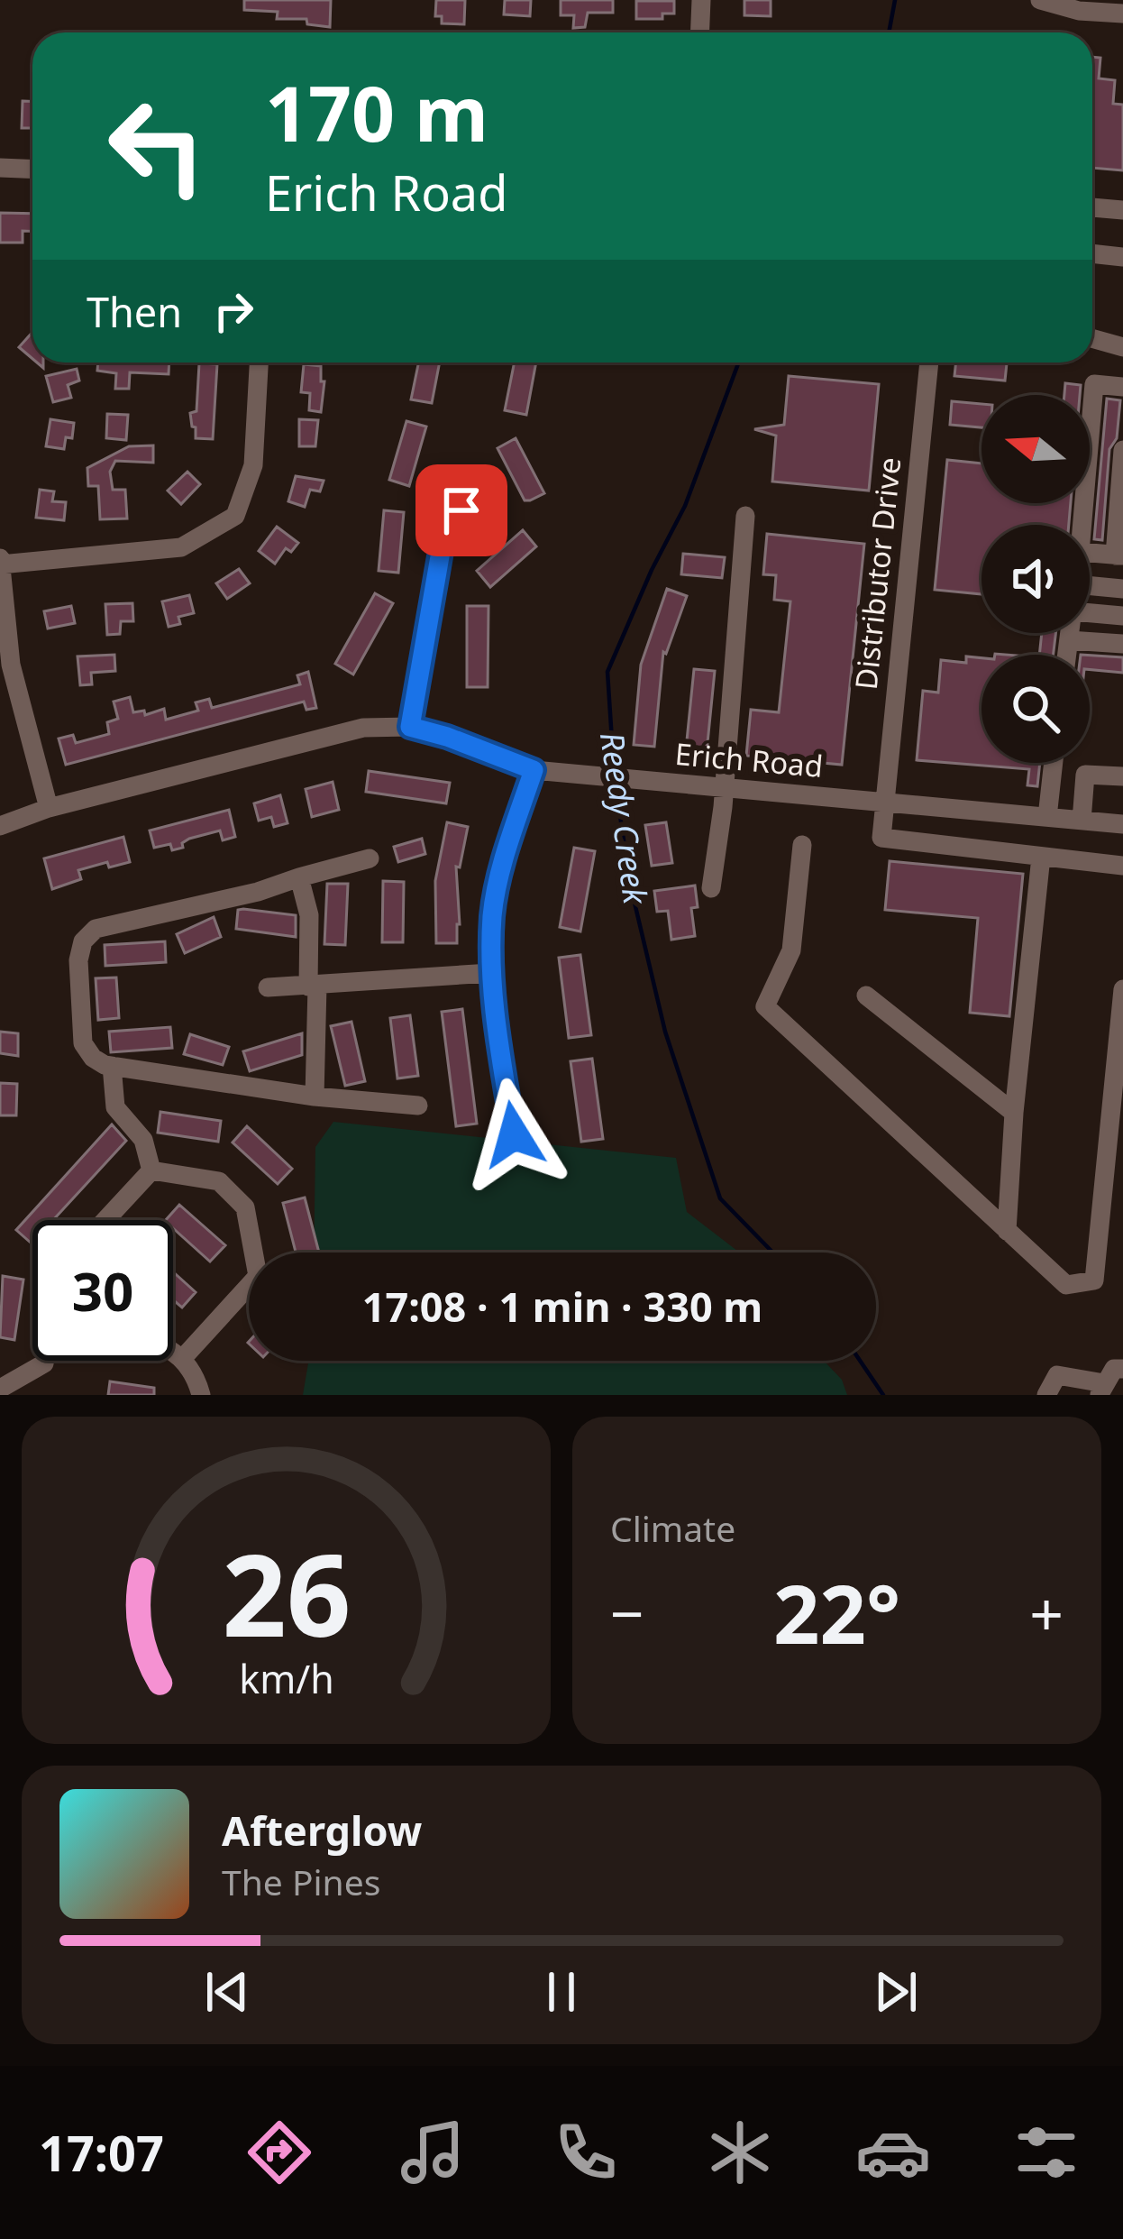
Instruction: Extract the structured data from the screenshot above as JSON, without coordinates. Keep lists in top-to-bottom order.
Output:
{
  "streets": {
    "street": ["Distributor Drive", "Erich Road"]
  },
  "crossings": [
    ["Distributor Drive", "Erich Road"]
  ],
  "water": ["Reedy Creek"],
  "north": "left",
  "page": {
    "turn": ["170 m", "Erich Road"],
    "then": "Then",
    "limit": "30",
    "trip": "17:08 · 1 min · 330 m",
    "tile": "Climate",
    "heat": ["−", "22°", "+"],
    "song": ["Afterglow", "The Pines"],
    "tabs": "17:07",
    "gauge": ["26", "km/h"]
  }
}
